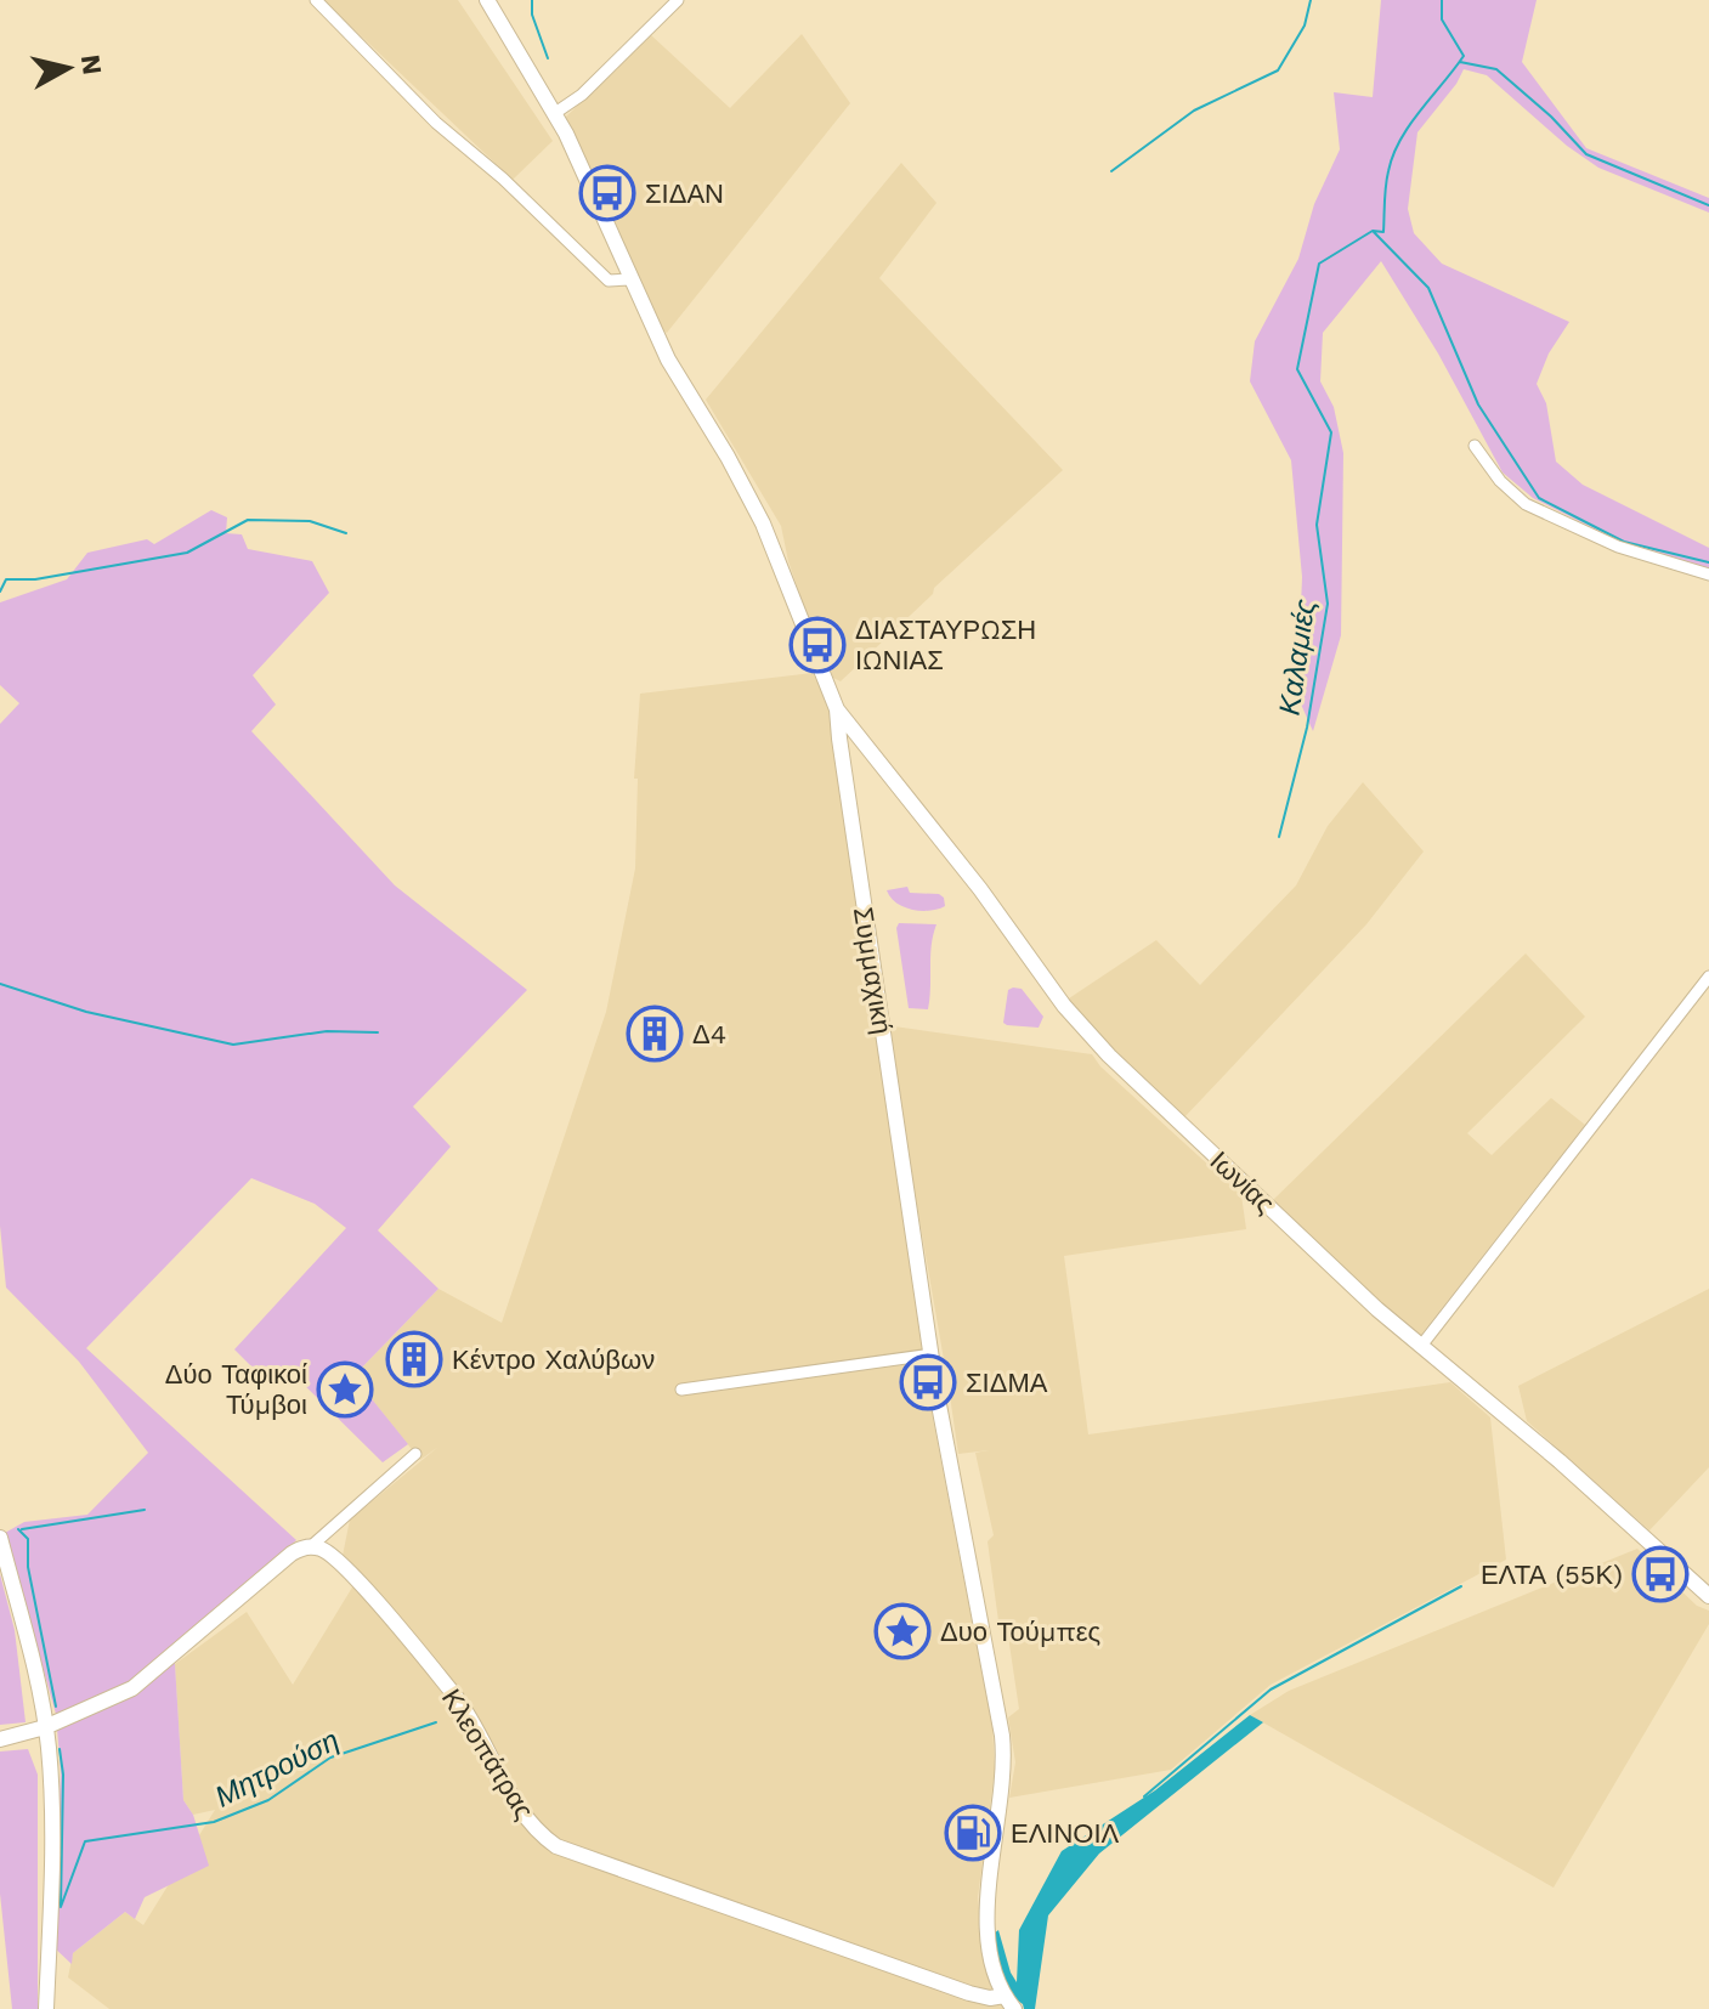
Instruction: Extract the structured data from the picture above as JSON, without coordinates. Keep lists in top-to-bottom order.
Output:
{
  "streets": {
    "street": ["Συμμαχική", "Ιωνίας", "Κλεοπάτρας"]
  },
  "crossings": [
    ["Συμμαχική", "Ιωνίας"],
    ["Συμμαχική", "Κλεοπάτρας"]
  ],
  "water": ["Καλαμιές", "Μητρούση"],
  "places": {
    "bus stop": [
      "ΣΙΔΑΝ",
      "ΔΙΑΣΤΑΥΡΩΣΗ ΙΩΝΙΑΣ",
      "ΣΙΔΜΑ",
      "ΕΛΤΑ (55Κ)"
    ],
    "building": ["Δ4", "Κέντρο Χαλύβων"],
    "place": ["Δύο Ταφικοί Τύμβοι", "Δυο Τούμπες"],
    "fuel station": ["ΕΛΙΝΟΙΛ"]
  },
  "north": "right"
}
